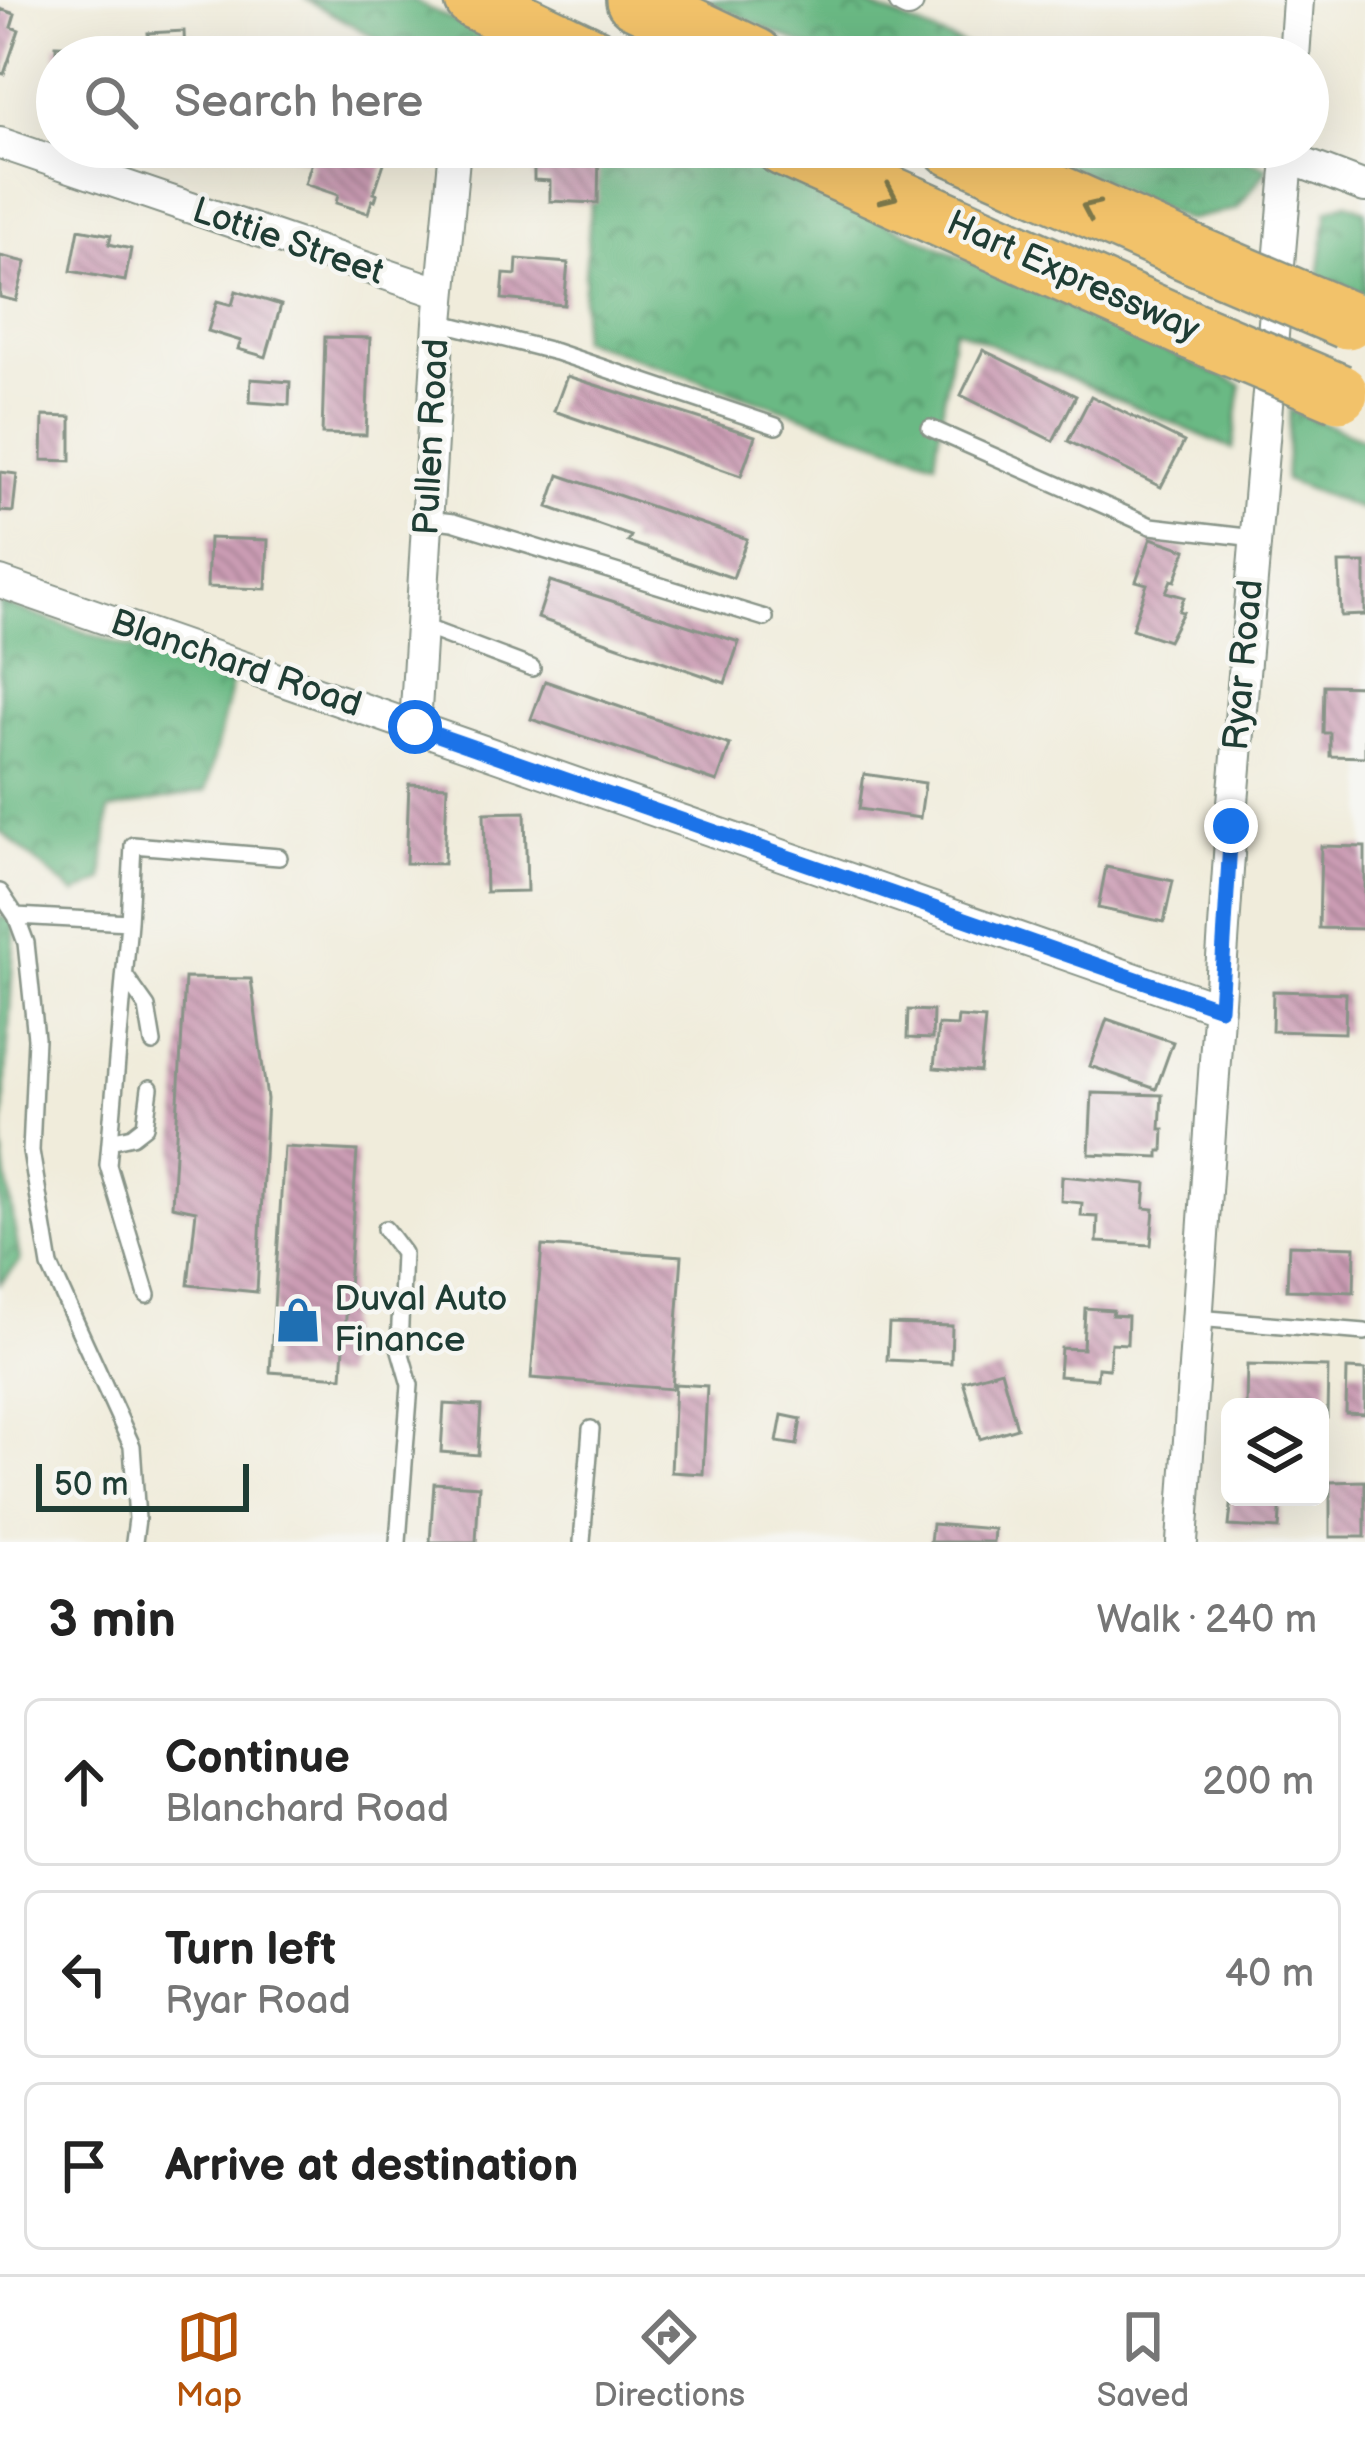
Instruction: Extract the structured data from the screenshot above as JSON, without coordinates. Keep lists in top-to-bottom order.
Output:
{
  "streets": {
    "highway": ["Hart Expressway"],
    "street": [
      "Lottie Street",
      "Pullen Road",
      "Blanchard Road",
      "Ryar Road"
    ]
  },
  "crossings": [
    ["Lottie Street", "Pullen Road"],
    ["Pullen Road", "Blanchard Road"],
    ["Blanchard Road", "Ryar Road"]
  ],
  "places": {
    "shop": ["Duval Auto Finance"]
  },
  "scale_bar": "50 m",
  "page": {
    "search": "Search here",
    "scale": "50 m",
    "heading": ["3 min", "Walk · 240 m"],
    "list": [
      ["Continue", "Blanchard Road", "200 m"],
      ["Turn left", "Ryar Road", "40 m"],
      "Arrive at destination"
    ],
    "nav": ["Map", "Directions", "Saved"]
  }
}
